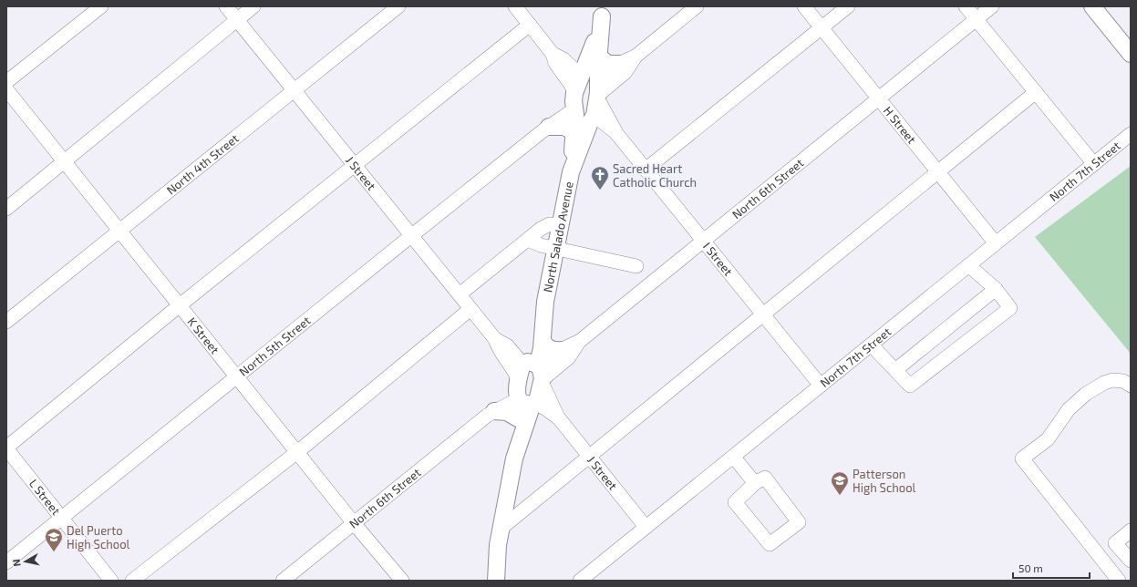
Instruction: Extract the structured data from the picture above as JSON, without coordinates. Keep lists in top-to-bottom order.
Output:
{
  "streets": {
    "main road": ["North Salado Avenue"],
    "street": [
      "H Street",
      "North 4th Street",
      "North 7th Street",
      "J Street",
      "North 6th Street",
      "I Street",
      "K Street",
      "North 5th Street",
      "L Street"
    ]
  },
  "crossings": [
    ["H Street", "North 7th Street"],
    ["H Street", "North 6th Street"],
    ["North 4th Street", "J Street"],
    ["North 4th Street", "K Street"],
    ["North 7th Street", "J Street"],
    ["North 7th Street", "I Street"],
    ["J Street", "North 6th Street"],
    ["J Street", "North Salado Avenue"],
    ["J Street", "North 5th Street"],
    ["North 6th Street", "North Salado Avenue"],
    ["North 6th Street", "I Street"],
    ["North 6th Street", "K Street"],
    ["North Salado Avenue", "I Street"],
    ["North Salado Avenue", "North 5th Street"],
    ["I Street", "North 5th Street"],
    ["K Street", "North 5th Street"],
    ["North 5th Street", "L Street"]
  ],
  "places": {
    "church": ["Sacred Heart Catholic Church"],
    "school or university": ["Patterson High School", "Del Puerto High School"]
  },
  "scale_bar": "50 m",
  "north": "left"
}
